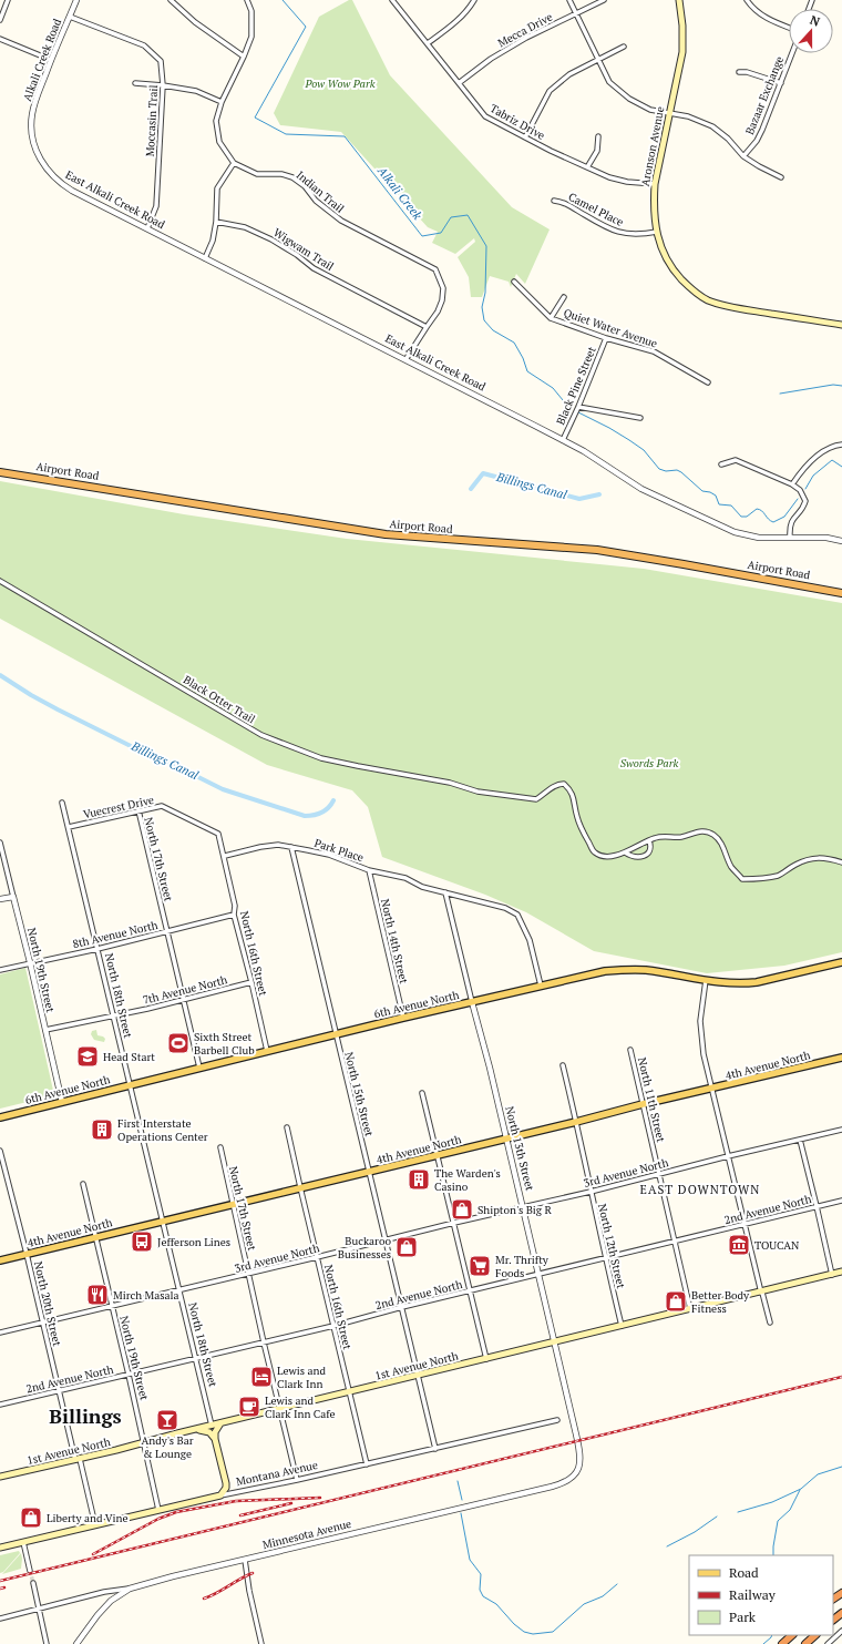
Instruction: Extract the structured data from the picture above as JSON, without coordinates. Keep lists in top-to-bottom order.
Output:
{
  "streets": {
    "highway": ["Airport Road"],
    "main road": [
      "Aronson Avenue",
      "6th Avenue North",
      "4th Avenue North",
      "1st Avenue North",
      "Montana Avenue"
    ],
    "street": [
      "Mecca Drive",
      "Alkali Creek Road",
      "Bazaar Exchange",
      "Moccasin Trail",
      "Tabriz Drive",
      "Indian Trail",
      "East Alkali Creek Road",
      "Camel Place",
      "Wigwam Trail",
      "Quiet Water Avenue",
      "Black Pine Street",
      "Black Otter Trail",
      "Vuecrest Drive",
      "Park Place",
      "North 17th Street",
      "8th Avenue North",
      "North 14th Street",
      "North 16th Street",
      "North 19th Street",
      "7th Avenue North",
      "North 18th Street",
      "North 15th Street",
      "North 11th Street",
      "North 13th Street",
      "3rd Avenue North",
      "2nd Avenue North",
      "North 12th Street",
      "North 20th Street",
      "Minnesota Avenue"
    ]
  },
  "crossings": [
    ["Mecca Drive", "Tabriz Drive"],
    ["Alkali Creek Road", "Moccasin Trail"],
    ["Alkali Creek Road", "East Alkali Creek Road"],
    ["Moccasin Trail", "East Alkali Creek Road"],
    ["Tabriz Drive", "Aronson Avenue"],
    ["Aronson Avenue", "Camel Place"],
    ["Indian Trail", "East Alkali Creek Road"],
    ["Indian Trail", "Wigwam Trail"],
    ["East Alkali Creek Road", "Black Pine Street"],
    ["Quiet Water Avenue", "Black Pine Street"],
    ["Vuecrest Drive", "North 17th Street"],
    ["Vuecrest Drive", "North 16th Street"],
    ["Vuecrest Drive", "North 18th Street"],
    ["Park Place", "North 14th Street"],
    ["Park Place", "North 16th Street"],
    ["Park Place", "6th Avenue North"],
    ["Park Place", "North 15th Street"],
    ["Park Place", "North 13th Street"],
    ["North 17th Street", "8th Avenue North"],
    ["North 17th Street", "7th Avenue North"],
    ["North 17th Street", "6th Avenue North"],
    ["North 17th Street", "4th Avenue North"],
    ["North 17th Street", "3rd Avenue North"],
    ["North 17th Street", "2nd Avenue North"],
    ["North 17th Street", "1st Avenue North"],
    ["North 17th Street", "Montana Avenue"],
    ["8th Avenue North", "North 16th Street"],
    ["8th Avenue North", "North 19th Street"],
    ["8th Avenue North", "North 18th Street"],
    ["North 14th Street", "6th Avenue North"],
    ["North 16th Street", "7th Avenue North"],
    ["North 16th Street", "6th Avenue North"],
    ["North 16th Street", "4th Avenue North"],
    ["North 16th Street", "3rd Avenue North"],
    ["North 16th Street", "2nd Avenue North"],
    ["North 16th Street", "1st Avenue North"],
    ["North 16th Street", "Montana Avenue"],
    ["North 19th Street", "7th Avenue North"],
    ["North 19th Street", "6th Avenue North"],
    ["North 19th Street", "4th Avenue North"],
    ["North 19th Street", "3rd Avenue North"],
    ["North 19th Street", "2nd Avenue North"],
    ["North 19th Street", "1st Avenue North"],
    ["North 19th Street", "Montana Avenue"],
    ["7th Avenue North", "North 18th Street"],
    ["North 18th Street", "6th Avenue North"],
    ["North 18th Street", "4th Avenue North"],
    ["North 18th Street", "3rd Avenue North"],
    ["North 18th Street", "2nd Avenue North"],
    ["North 18th Street", "1st Avenue North"],
    ["6th Avenue North", "North 15th Street"],
    ["6th Avenue North", "North 13th Street"],
    ["4th Avenue North", "North 15th Street"],
    ["4th Avenue North", "North 11th Street"],
    ["4th Avenue North", "North 13th Street"],
    ["4th Avenue North", "North 12th Street"],
    ["4th Avenue North", "North 20th Street"],
    ["North 15th Street", "3rd Avenue North"],
    ["North 15th Street", "2nd Avenue North"],
    ["North 15th Street", "1st Avenue North"],
    ["North 15th Street", "Montana Avenue"],
    ["North 11th Street", "3rd Avenue North"],
    ["North 11th Street", "2nd Avenue North"],
    ["North 11th Street", "1st Avenue North"],
    ["North 13th Street", "3rd Avenue North"],
    ["North 13th Street", "2nd Avenue North"],
    ["North 13th Street", "1st Avenue North"],
    ["North 13th Street", "Minnesota Avenue"],
    ["3rd Avenue North", "North 12th Street"],
    ["3rd Avenue North", "North 20th Street"],
    ["2nd Avenue North", "North 12th Street"],
    ["2nd Avenue North", "North 20th Street"],
    ["North 12th Street", "1st Avenue North"],
    ["North 20th Street", "1st Avenue North"],
    ["North 20th Street", "Montana Avenue"]
  ],
  "districts": ["EAST DOWNTOWN", "Billings"],
  "water": ["Alkali Creek", "Billings Canal"],
  "parks": ["Pow Wow Park", "Swords Park"],
  "places": {
    "sports": ["Sixth Street Barbell Club"],
    "school or university": ["Head Start"],
    "building": ["First Interstate Operations Center", "The Warden's Casino"],
    "shop": [
      "Shipton's Big R",
      "Buckaroo Businesses",
      "Better Body Fitness",
      "Liberty and Vine"
    ],
    "bus stop": ["Jefferson Lines"],
    "museum": ["TOUCAN"],
    "supermarket": ["Mr. Thrifty Foods"],
    "restaurant": ["Mirch Masala"],
    "hotel": ["Lewis and Clark Inn"],
    "cafe": ["Lewis and Clark Inn Cafe"],
    "bar": ["Andy's Bar & Lounge"]
  },
  "legend": ["Road", "Railway", "Park"],
  "north": "top"
}
